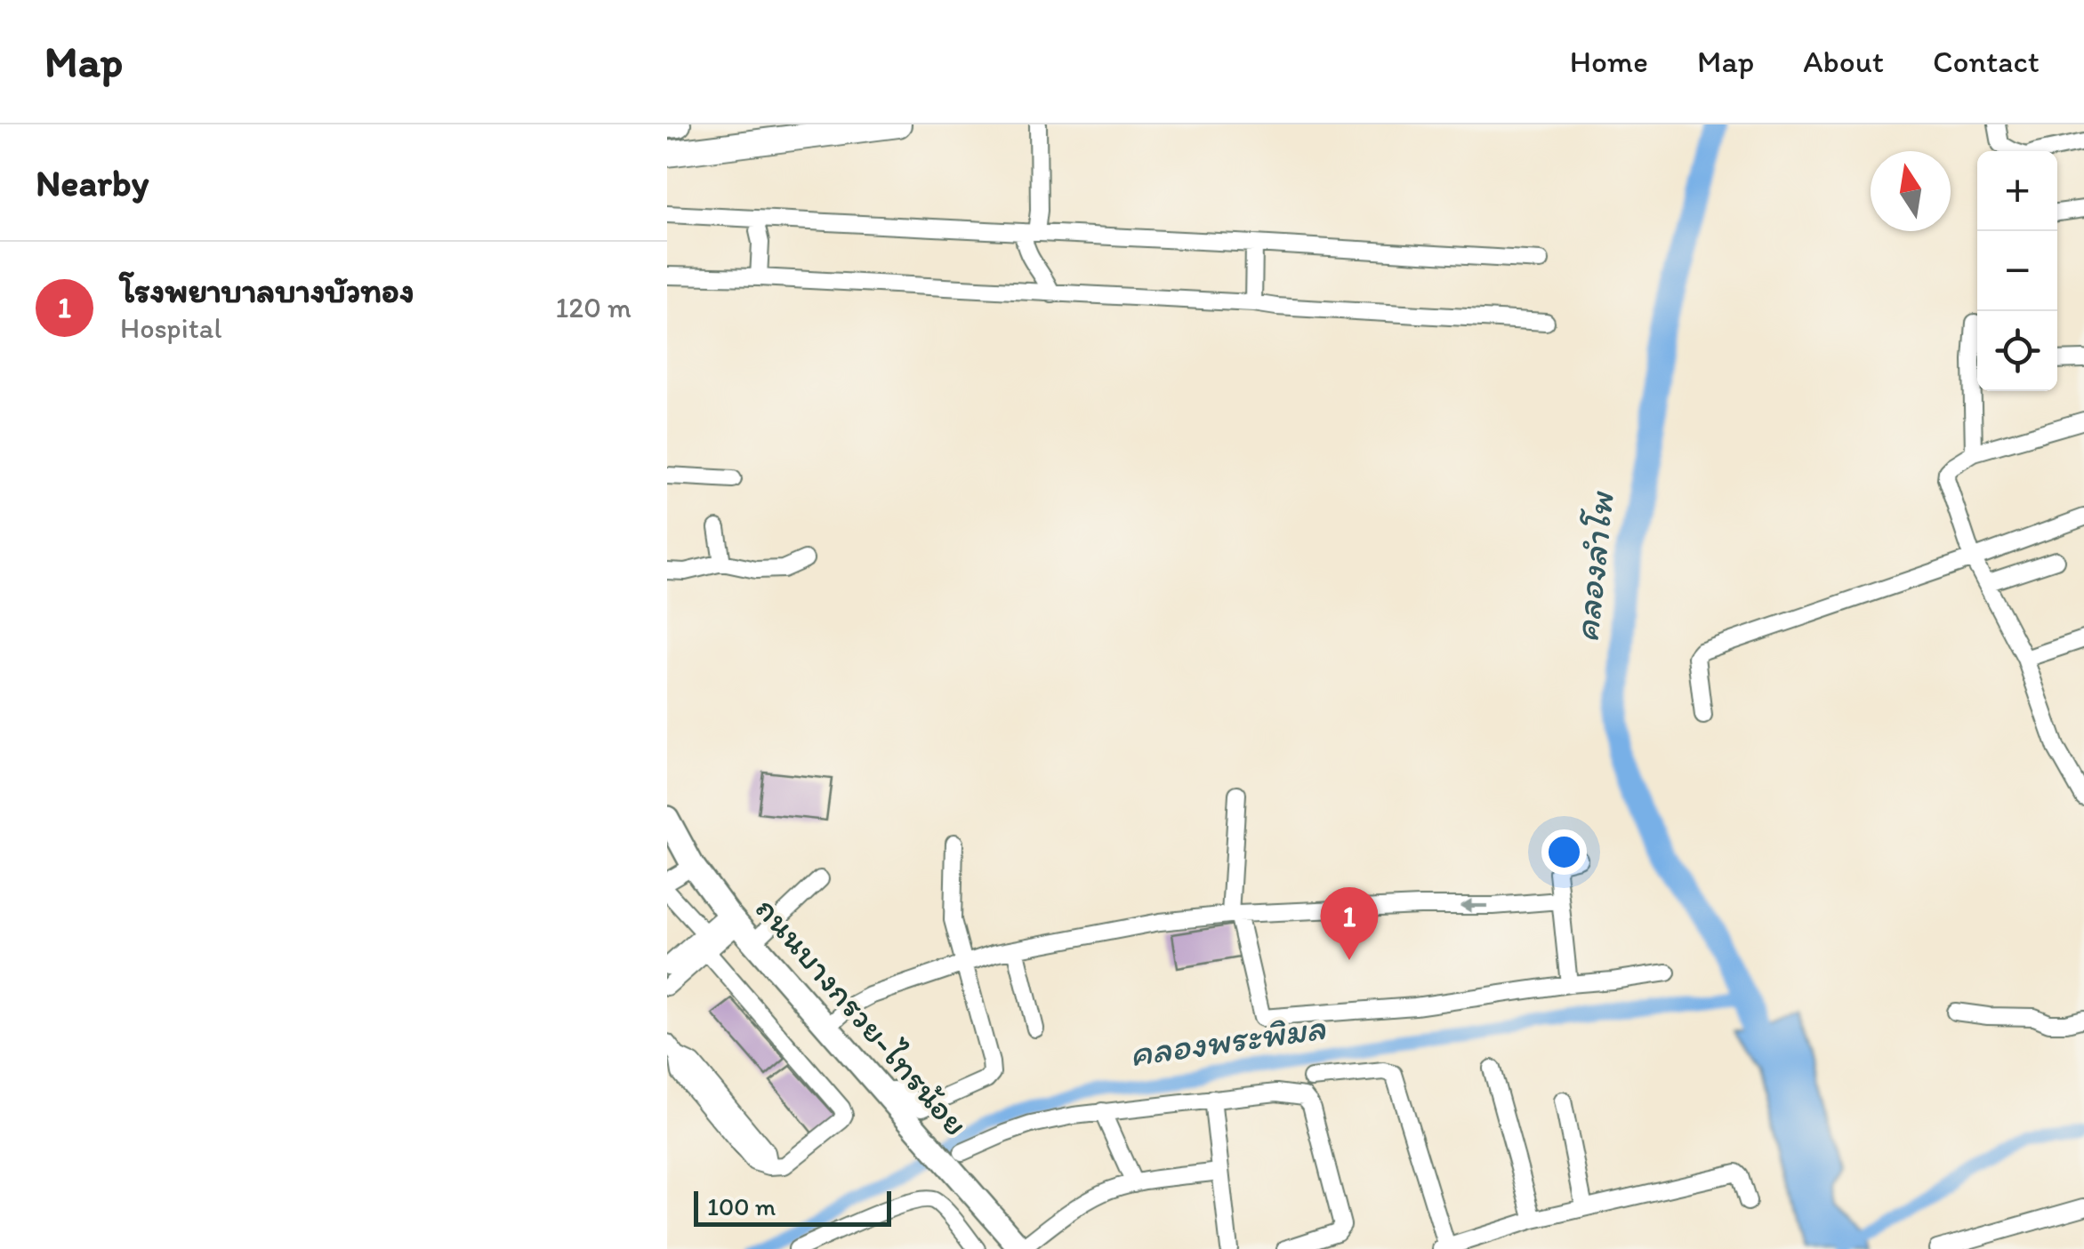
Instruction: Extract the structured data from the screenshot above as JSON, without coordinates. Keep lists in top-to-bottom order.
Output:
{
  "streets": {
    "main road": ["ถนนบางกรวย-ไทรน้อย"]
  },
  "water": ["คลองลำโพ", "คลองพระพิมล"],
  "scale_bar": "100 m",
  "north": "top",
  "page": {
    "header": "Map",
    "nav": [
      "Home",
      "Map",
      "About",
      "Contact"
    ],
    "heading": "Nearby",
    "map_buttons": ["+", "−"],
    "list": [
      {
        "mark": "1",
        "name": "โรงพยาบาลบางบัวทอง",
        "note": "Hospital",
        "value": "120 m"
      }
    ],
    "pins": "1",
    "scale": "100 m"
  }
}
